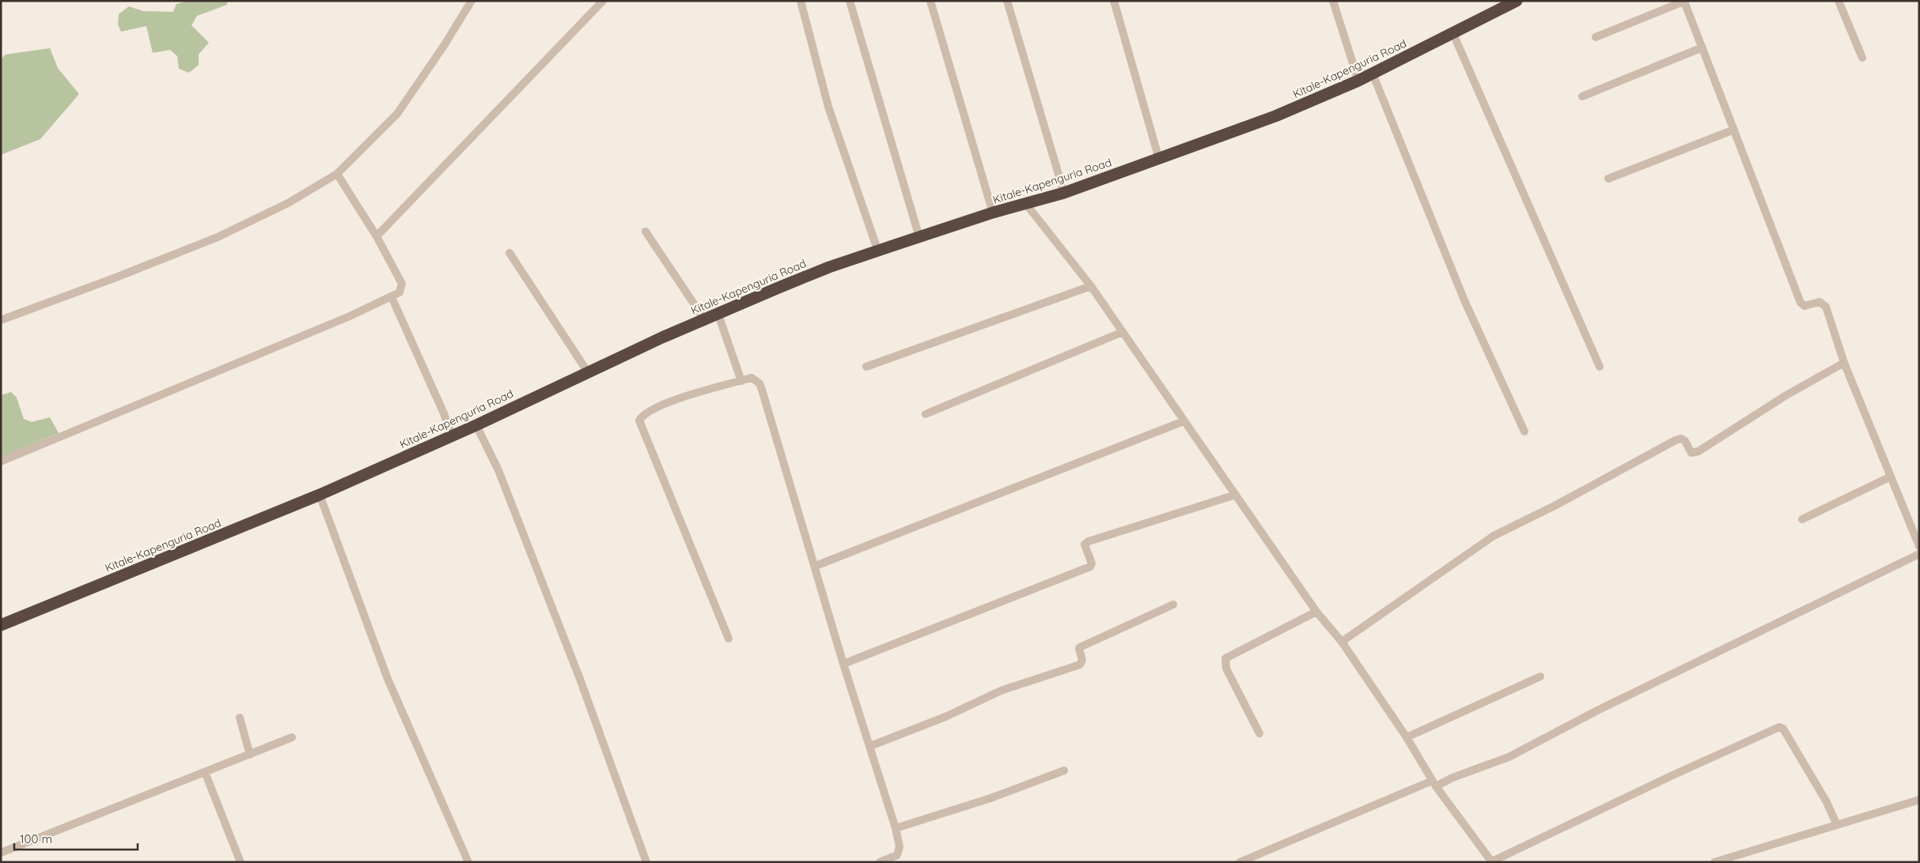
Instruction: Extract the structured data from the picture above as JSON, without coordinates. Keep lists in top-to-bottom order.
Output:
{
  "streets": {
    "highway": ["Kitale-Kapenguria Road"]
  },
  "scale_bar": "100 m"
}
